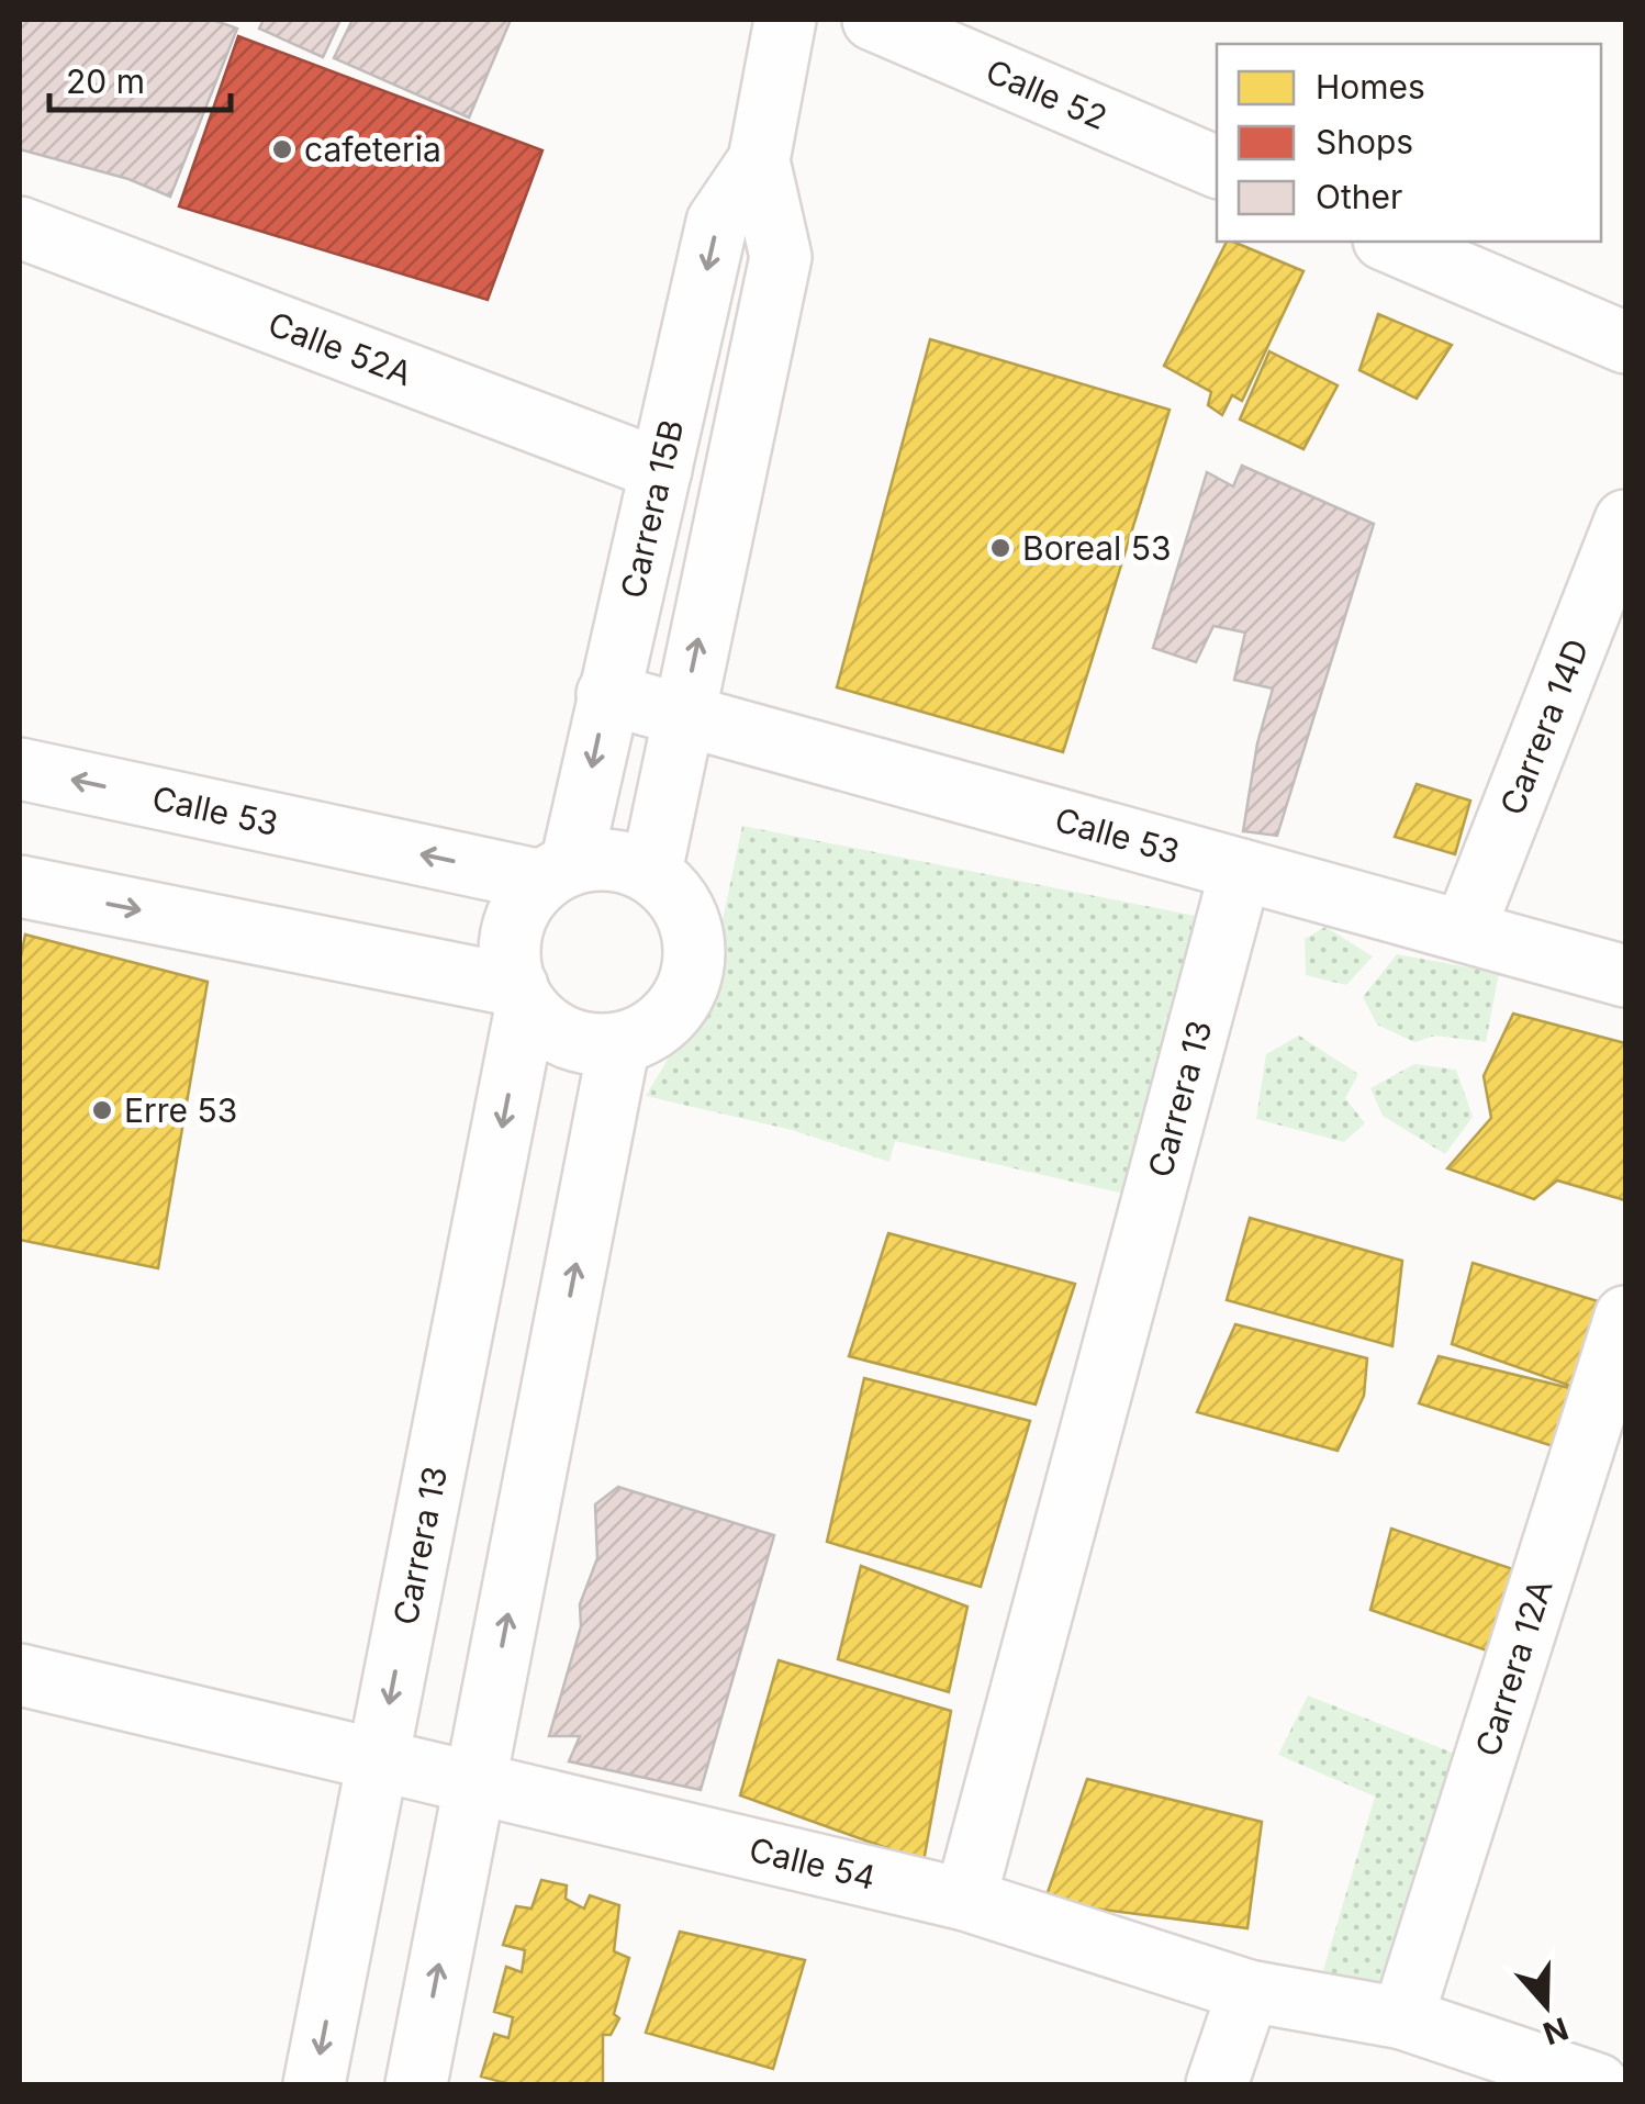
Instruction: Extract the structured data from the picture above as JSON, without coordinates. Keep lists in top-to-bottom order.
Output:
{
  "streets": {
    "street": [
      "Calle 52",
      "Calle 52A",
      "Carrera 15B",
      "Carrera 14D",
      "Calle 53",
      "Carrera 13",
      "Carrera 12A",
      "Calle 54"
    ]
  },
  "crossings": [
    ["Calle 52A", "Carrera 15B"],
    ["Carrera 15B", "Calle 53"],
    ["Carrera 15B", "Carrera 13"],
    ["Carrera 14D", "Calle 53"],
    ["Calle 53", "Carrera 13"],
    ["Carrera 13", "Calle 54"],
    ["Carrera 12A", "Calle 54"]
  ],
  "places": ["cafeteria", "Boreal 53", "Erre 53"],
  "legend": ["Homes", "Shops", "Other"],
  "scale_bar": "20 m",
  "north": "bottom"
}
